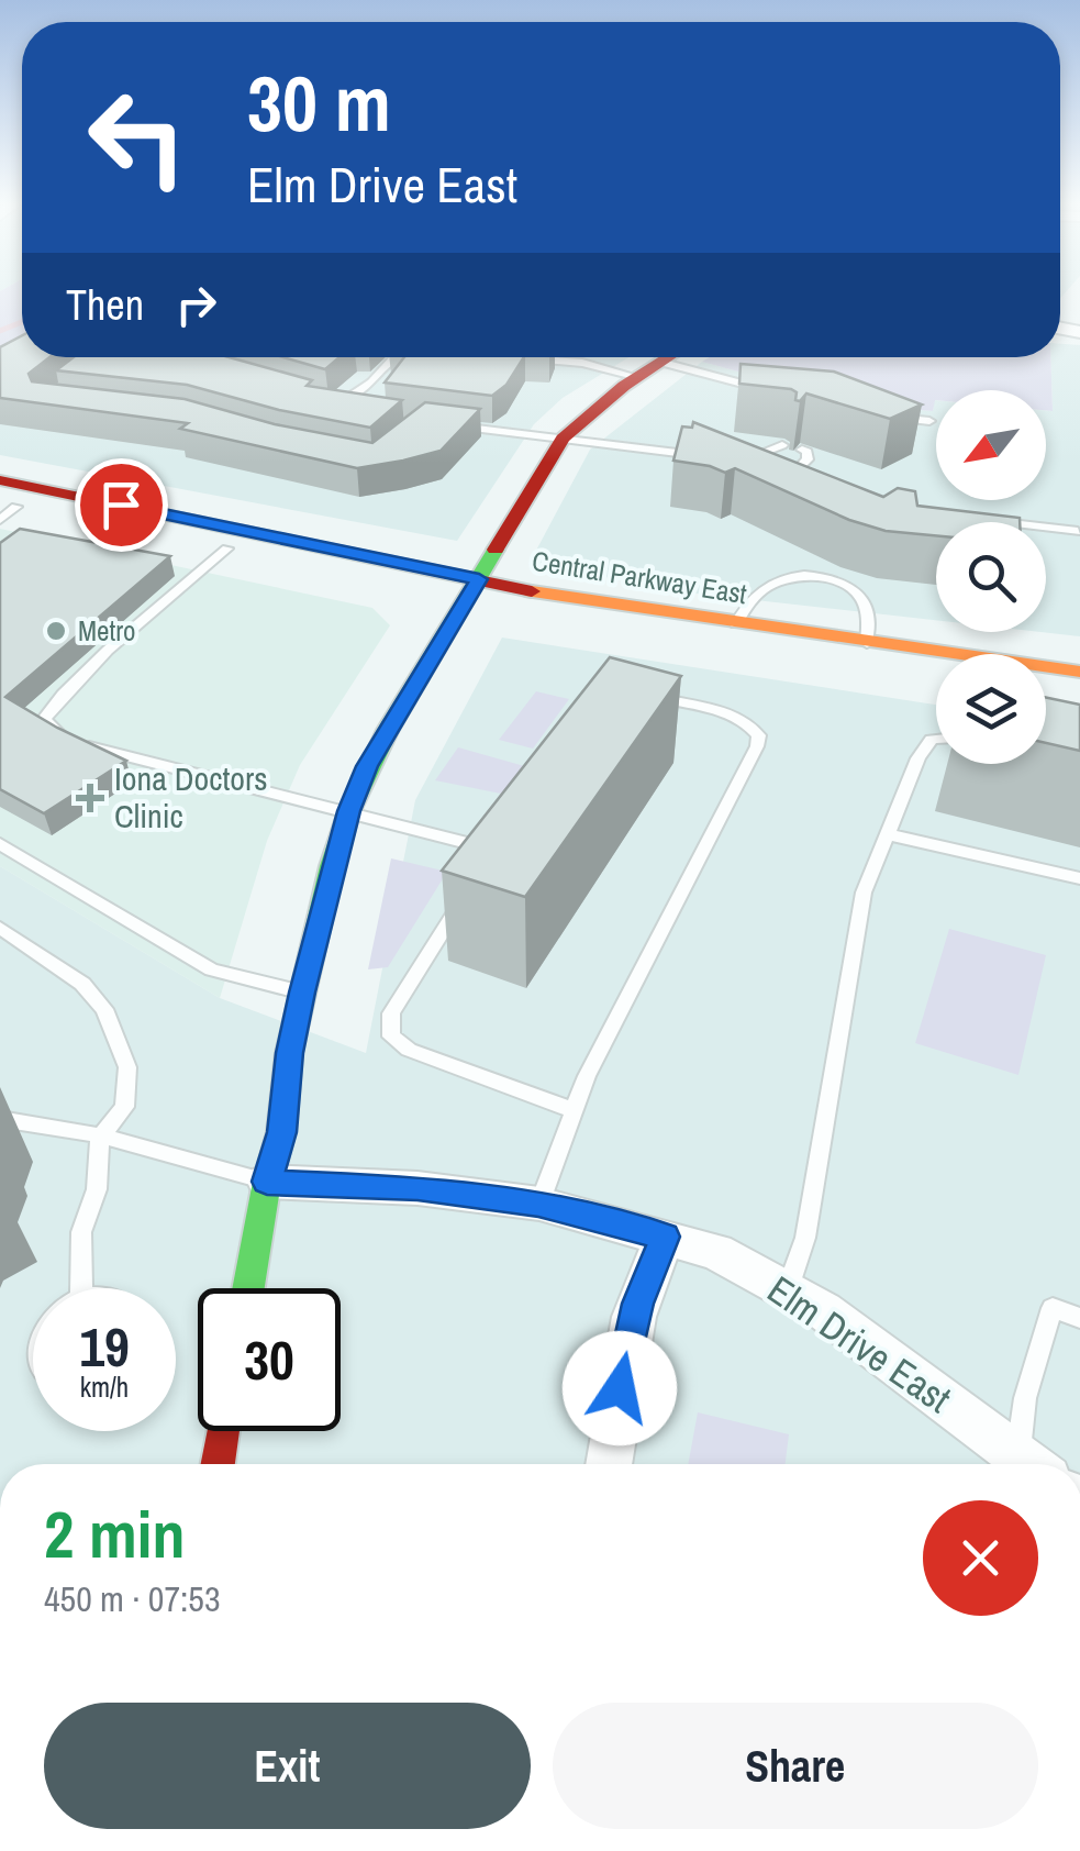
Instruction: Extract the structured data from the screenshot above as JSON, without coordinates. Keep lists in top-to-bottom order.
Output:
{
  "streets": {
    "street": ["Central Parkway East", "Elm Drive East"]
  },
  "places": {
    "other": ["Metro"],
    "health": ["Iona Doctors Clinic"]
  },
  "north": "bottom left",
  "page": {
    "turn": ["30 m", "Elm Drive East"],
    "then": "Then",
    "speed": "19 km/h",
    "limit": "30",
    "heading": ["2 min", "450 m · 07:53"],
    "buttons": ["Exit", "Share"]
  }
}
